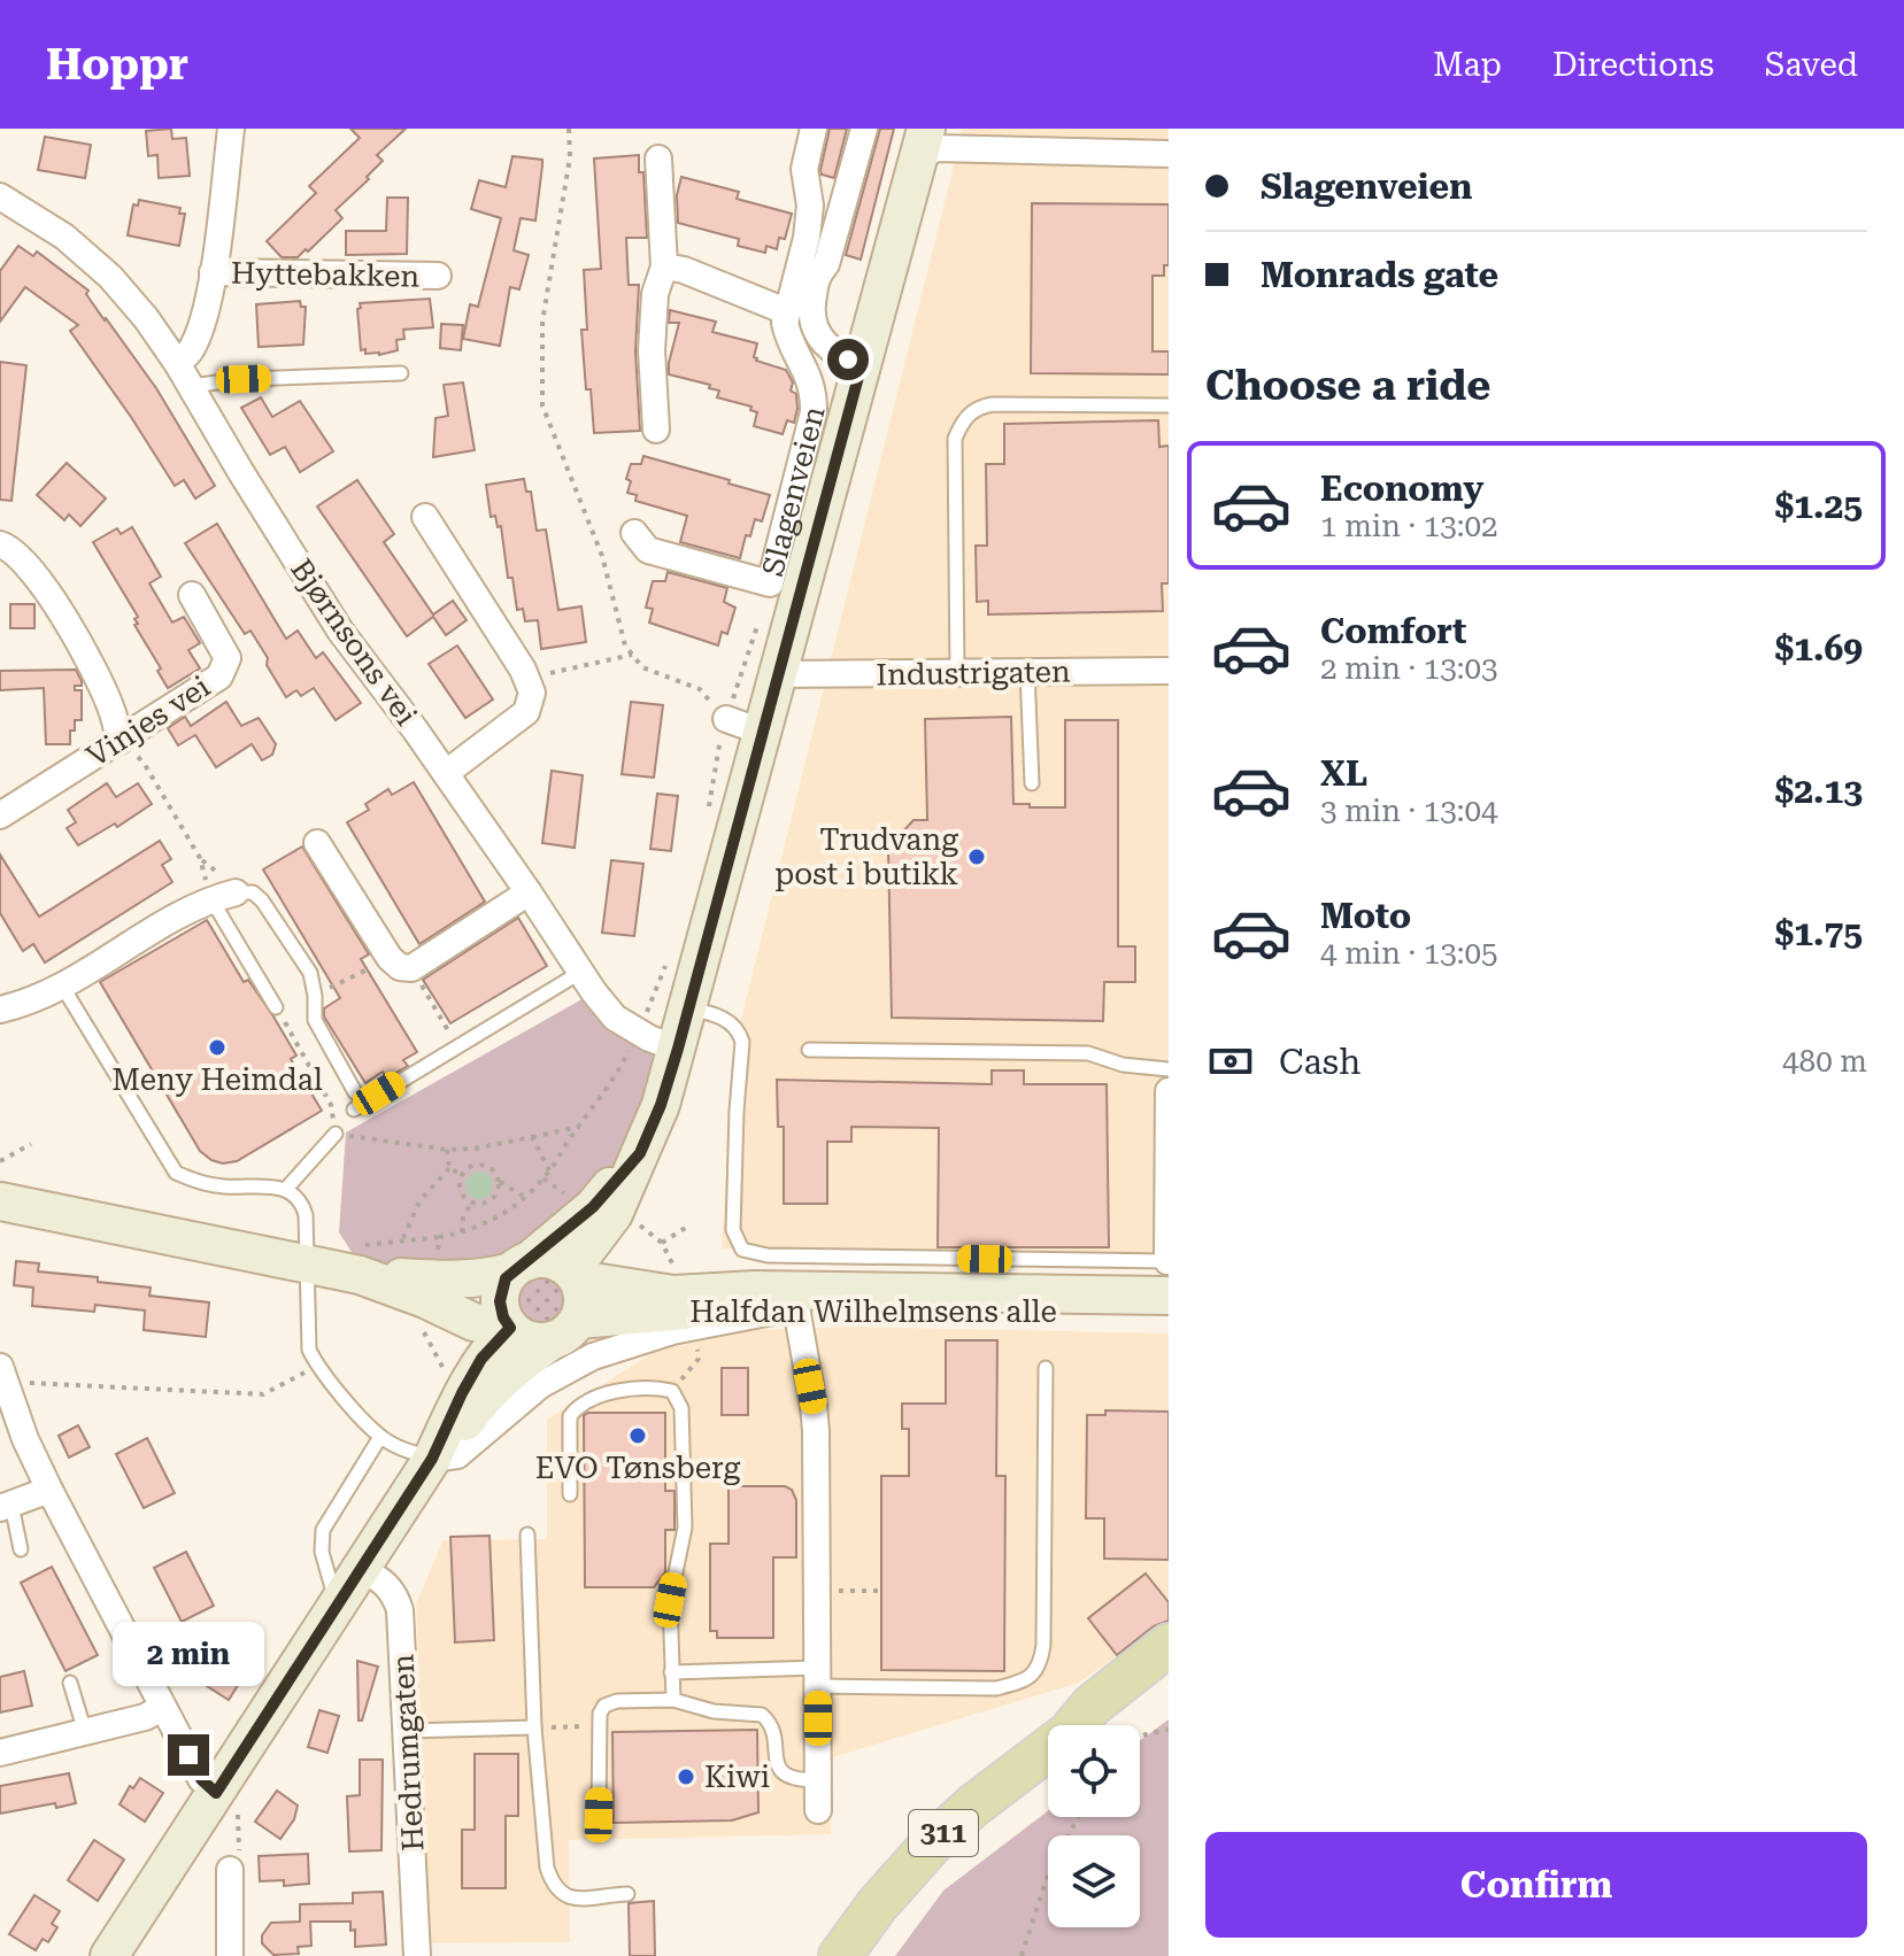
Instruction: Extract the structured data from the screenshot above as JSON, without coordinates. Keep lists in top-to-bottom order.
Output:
{
  "streets": {
    "main road": ["Slagenveien", "Halfdan Wilhelmsens alle", "311"],
    "street": [
      "Hyttebakken",
      "Bjørnsons vei",
      "Industrigaten",
      "Vinjes vei",
      "Hedrumgaten"
    ]
  },
  "crossings": [
    ["Slagenveien", "Bjørnsons vei"],
    ["Slagenveien", "Industrigaten"],
    ["Slagenveien", "Halfdan Wilhelmsens alle"]
  ],
  "places": [
    "Trudvang post i butikk",
    "Meny Heimdal",
    "EVO Tønsberg",
    "Kiwi"
  ],
  "page": {
    "header": "Hoppr",
    "nav": ["Map", "Directions", "Saved"],
    "banner": ["Slagenveien", "Monrads gate"],
    "heading": "Choose a ride",
    "list": [
      {
        "name": "Economy",
        "note": "1 min · 13:02",
        "value": "$1.25"
      },
      {
        "name": "Comfort",
        "note": "2 min · 13:03",
        "value": "$1.69"
      },
      {
        "name": "XL",
        "note": "3 min · 13:04",
        "value": "$2.13"
      },
      {
        "name": "Moto",
        "note": "4 min · 13:05",
        "value": "$1.75"
      }
    ],
    "pay": ["Cash", "480 m"],
    "bubble": "2 min",
    "buttons": "Confirm"
  }
}
